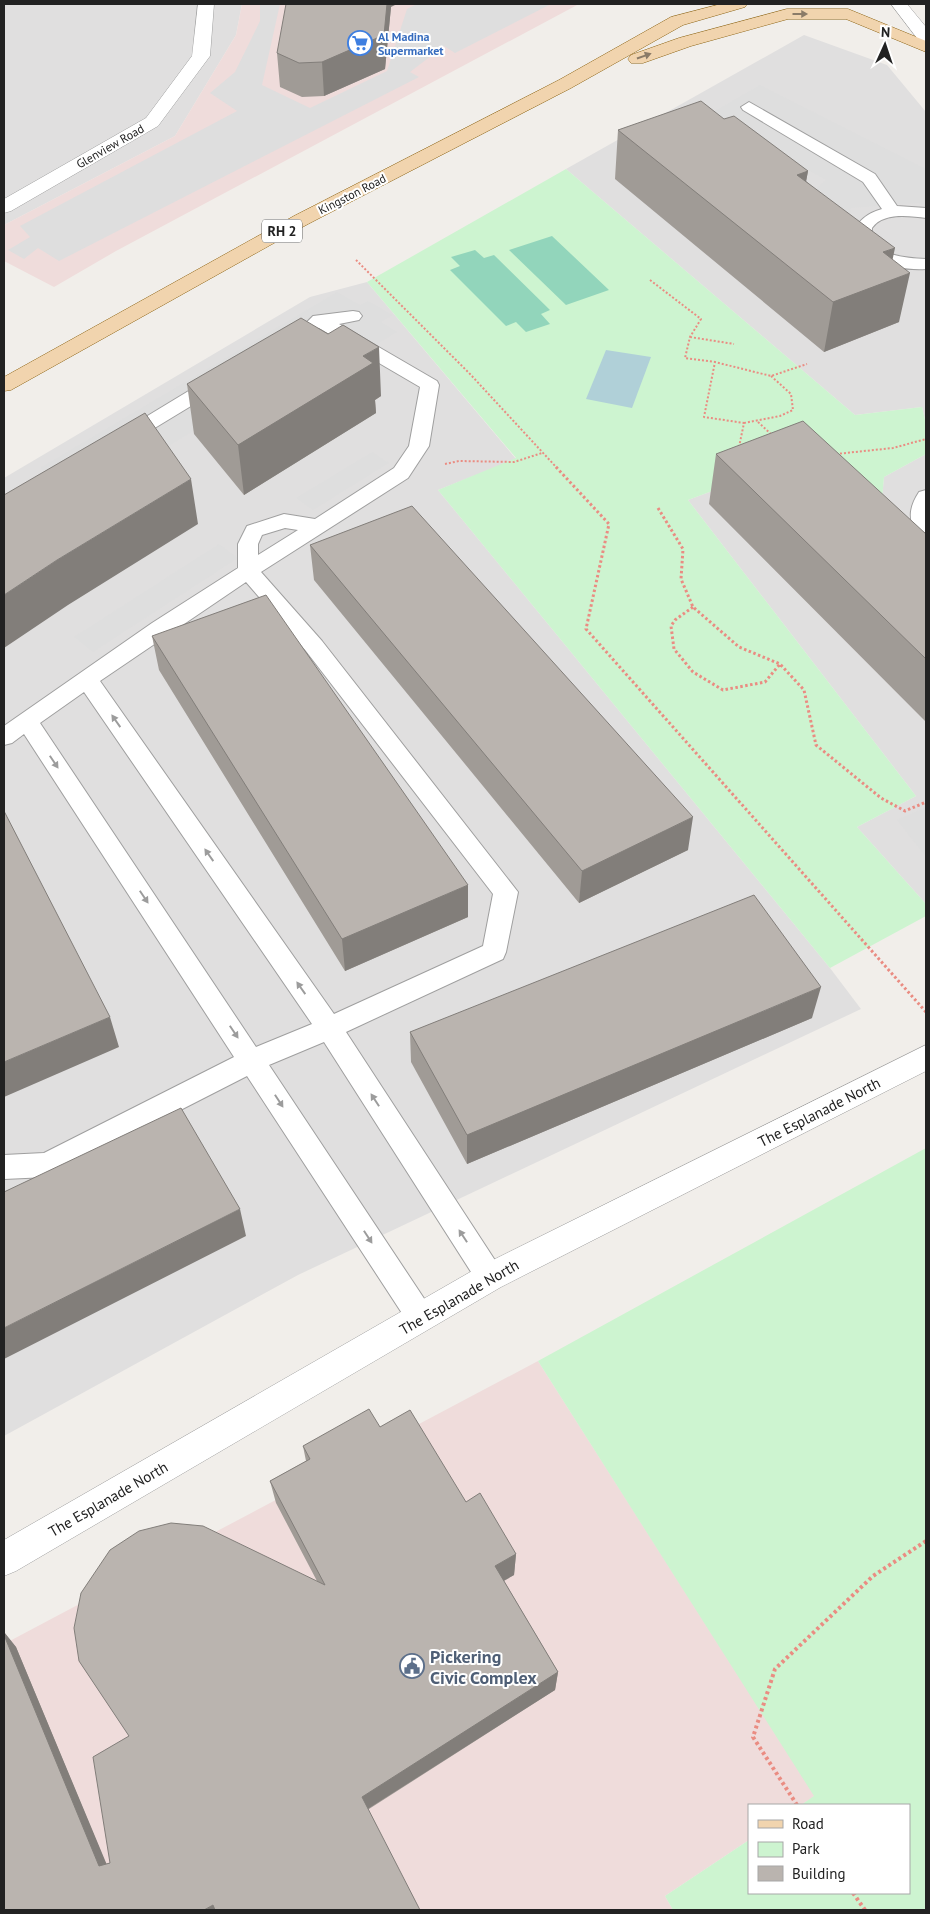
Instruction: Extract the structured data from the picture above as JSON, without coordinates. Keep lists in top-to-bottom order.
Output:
{
  "streets": {
    "main road": ["Kingston Road", "RH 2"],
    "street": ["Glenview Road", "The Esplanade North"]
  },
  "places": {
    "supermarket": ["Al Madina Supermarket"],
    "public building": ["Pickering Civic Complex"]
  },
  "legend": ["Road", "Park", "Building"],
  "north": "top"
}
